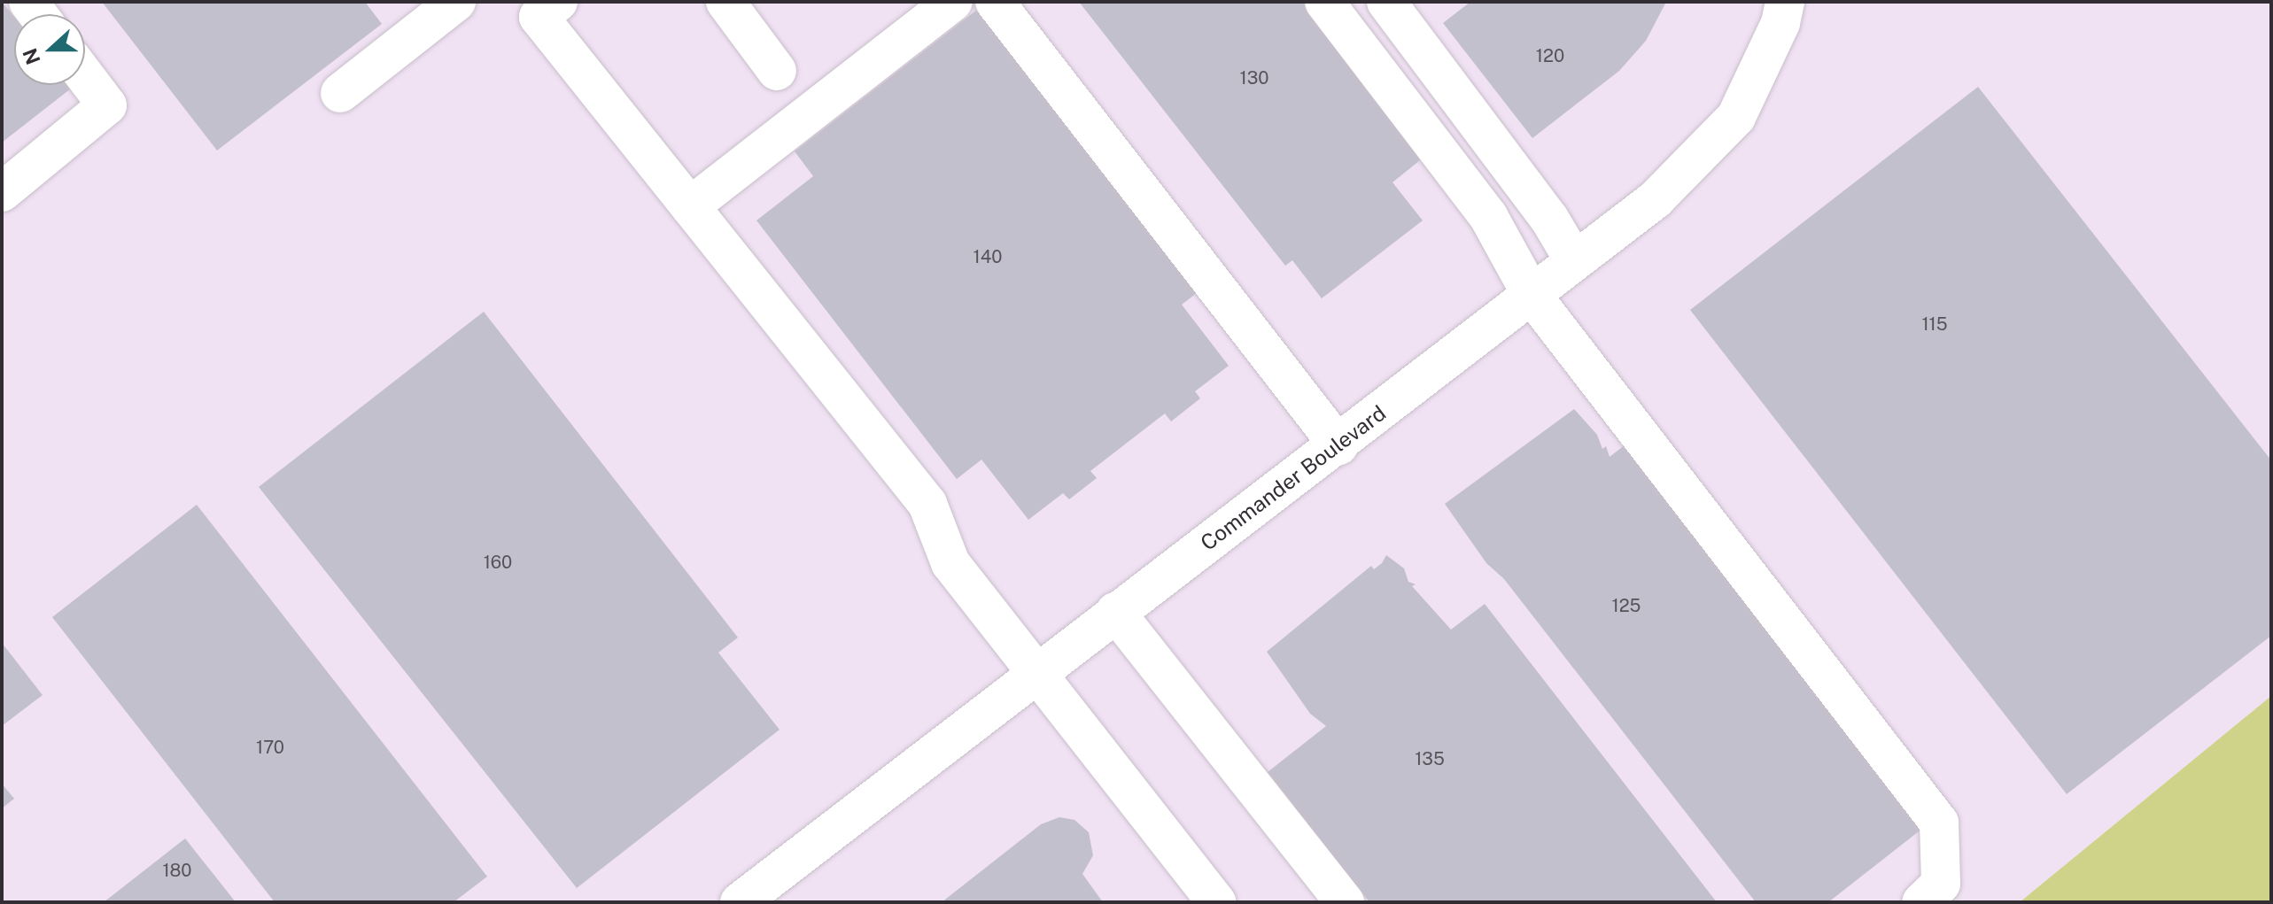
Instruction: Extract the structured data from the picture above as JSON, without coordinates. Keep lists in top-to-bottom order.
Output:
{
  "streets": {
    "street": ["Commander Boulevard"]
  },
  "house_numbers": [
    "120",
    "130",
    "140",
    "115",
    "160",
    "125",
    "170",
    "135",
    "180"
  ],
  "north": "left"
}
